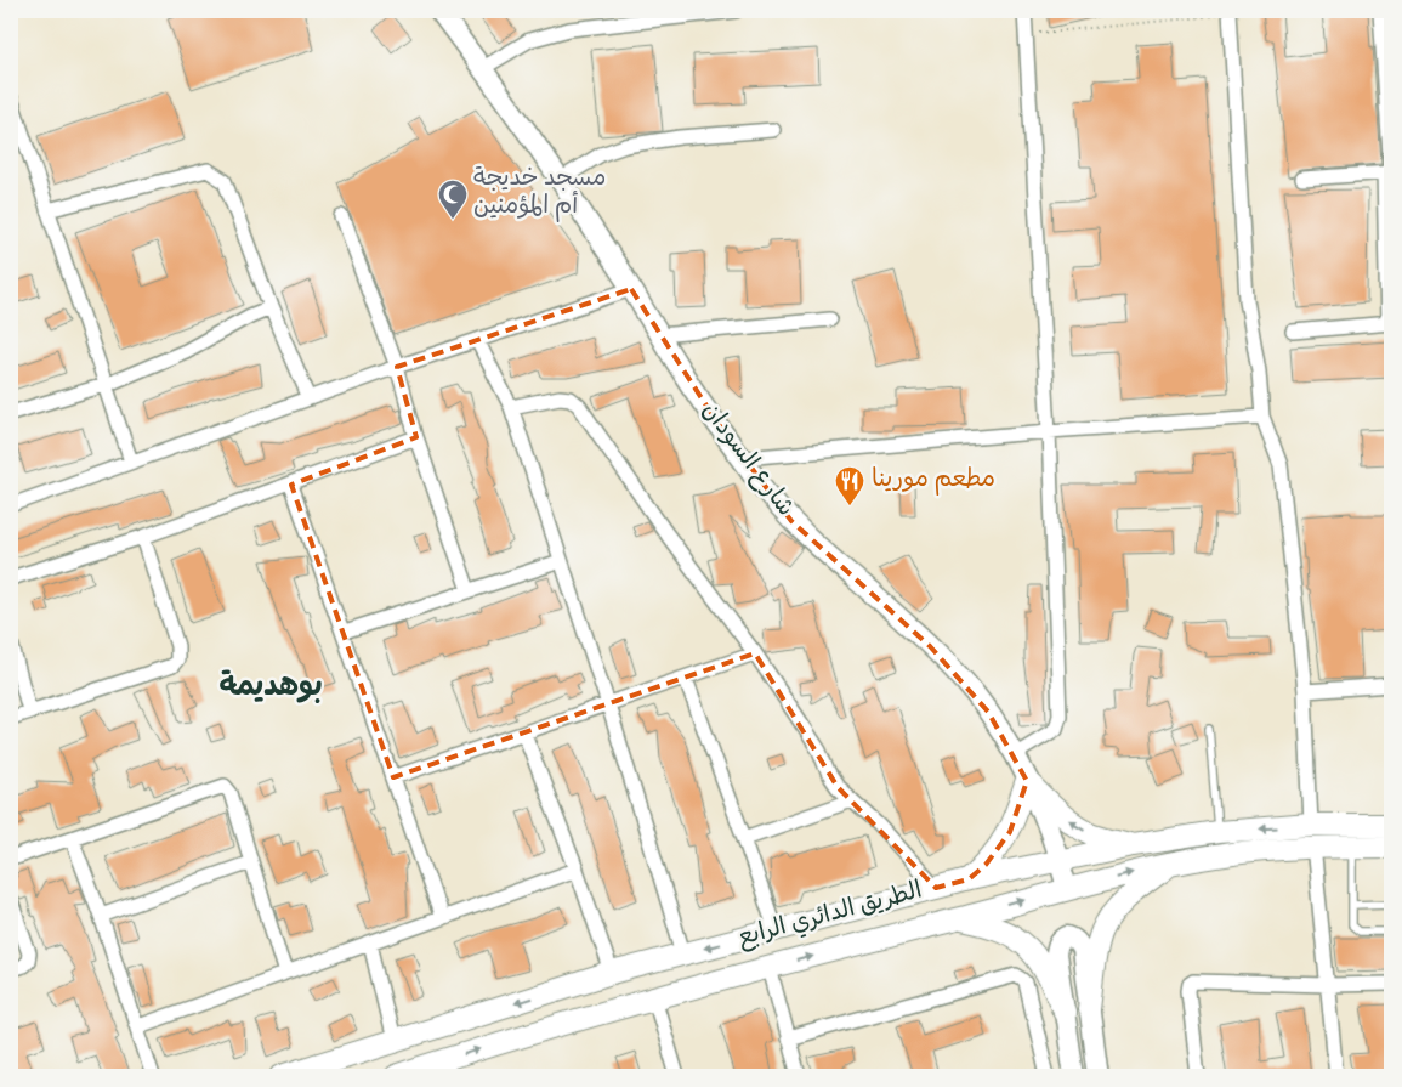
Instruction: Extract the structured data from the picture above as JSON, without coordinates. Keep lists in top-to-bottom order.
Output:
{
  "streets": {
    "main road": ["شارع السودان", "الطريق الدائري الرابع"]
  },
  "crossings": [
    ["شارع السودان", "الطريق الدائري الرابع"]
  ],
  "districts": ["بوهديمة"],
  "places": {
    "mosque": ["مسجد خديجة أم المؤمنين"],
    "restaurant": ["مطعم مورينا"]
  }
}
